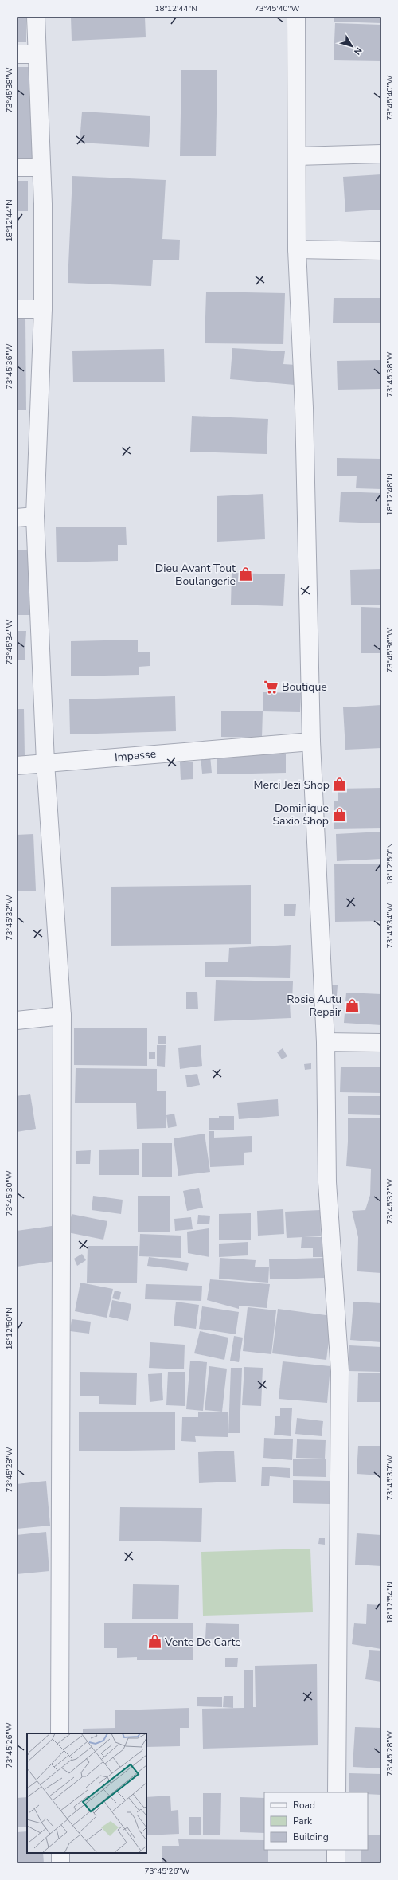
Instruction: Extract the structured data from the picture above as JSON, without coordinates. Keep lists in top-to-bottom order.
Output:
{
  "streets": {
    "street": ["Impasse"]
  },
  "places": {
    "shop": [
      "Dieu Avant Tout Boulangerie",
      "Merci Jezi Shop",
      "Dominique Saxio Shop",
      "Rosie Autu Repair",
      "Vente De Carte"
    ],
    "supermarket": ["Boutique"]
  },
  "legend": ["Road", "Park", "Building"],
  "north": "bottom right",
  "coordinates": [
    "18°12'44\"N",
    "73°45'40\"W",
    "73°45'38\"W",
    "73°45'36\"W",
    "18°12'48\"N",
    "73°45'34\"W",
    "18°12'50\"N",
    "73°45'32\"W",
    "73°45'30\"W",
    "73°45'28\"W",
    "18°12'54\"N",
    "73°45'26\"W"
  ]
}
